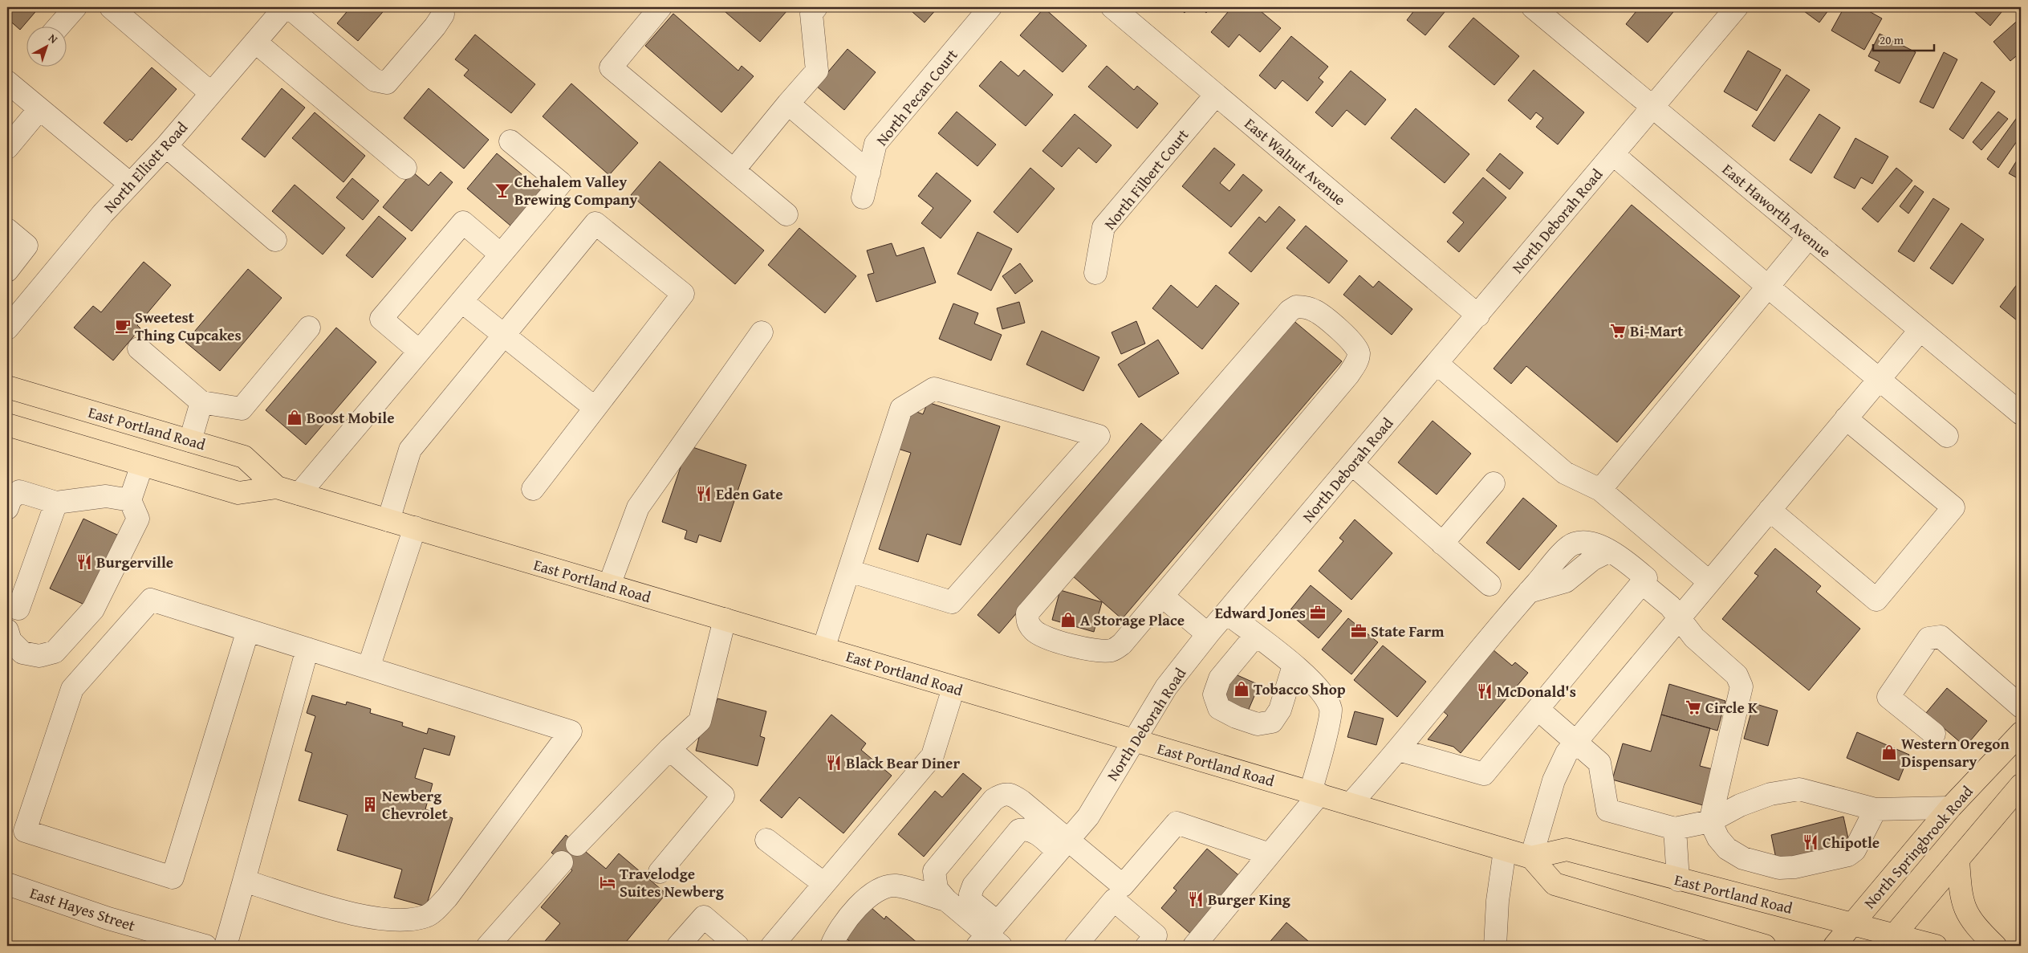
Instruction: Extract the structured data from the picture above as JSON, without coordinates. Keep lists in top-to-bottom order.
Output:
{
  "streets": {
    "main road": ["East Portland Road", "North Springbrook Road"],
    "street": [
      "North Pecan Court",
      "East Walnut Avenue",
      "North Elliott Road",
      "North Filbert Court",
      "East Haworth Avenue",
      "North Deborah Road",
      "East Hayes Street"
    ]
  },
  "crossings": [
    ["East Walnut Avenue", "North Filbert Court"],
    ["East Walnut Avenue", "North Deborah Road"],
    ["East Haworth Avenue", "North Deborah Road"],
    ["North Deborah Road", "East Portland Road"],
    ["East Portland Road", "North Springbrook Road"]
  ],
  "places": {
    "bar": ["Chehalem Valley Brewing Company"],
    "cafe": ["Sweetest Thing Cupcakes"],
    "supermarket": ["Bi-Mart", "Circle K"],
    "shop": [
      "Boost Mobile",
      "A Storage Place",
      "Tobacco Shop",
      "Western Oregon Dispensary"
    ],
    "restaurant": [
      "Eden Gate",
      "Burgerville",
      "McDonald's",
      "Black Bear Diner",
      "Chipotle",
      "Burger King"
    ],
    "office": ["Edward Jones", "State Farm"],
    "building": ["Newberg Chevrolet"],
    "hotel": ["Travelodge Suites Newberg"]
  },
  "scale_bar": "20 m",
  "north": "top right"
}
